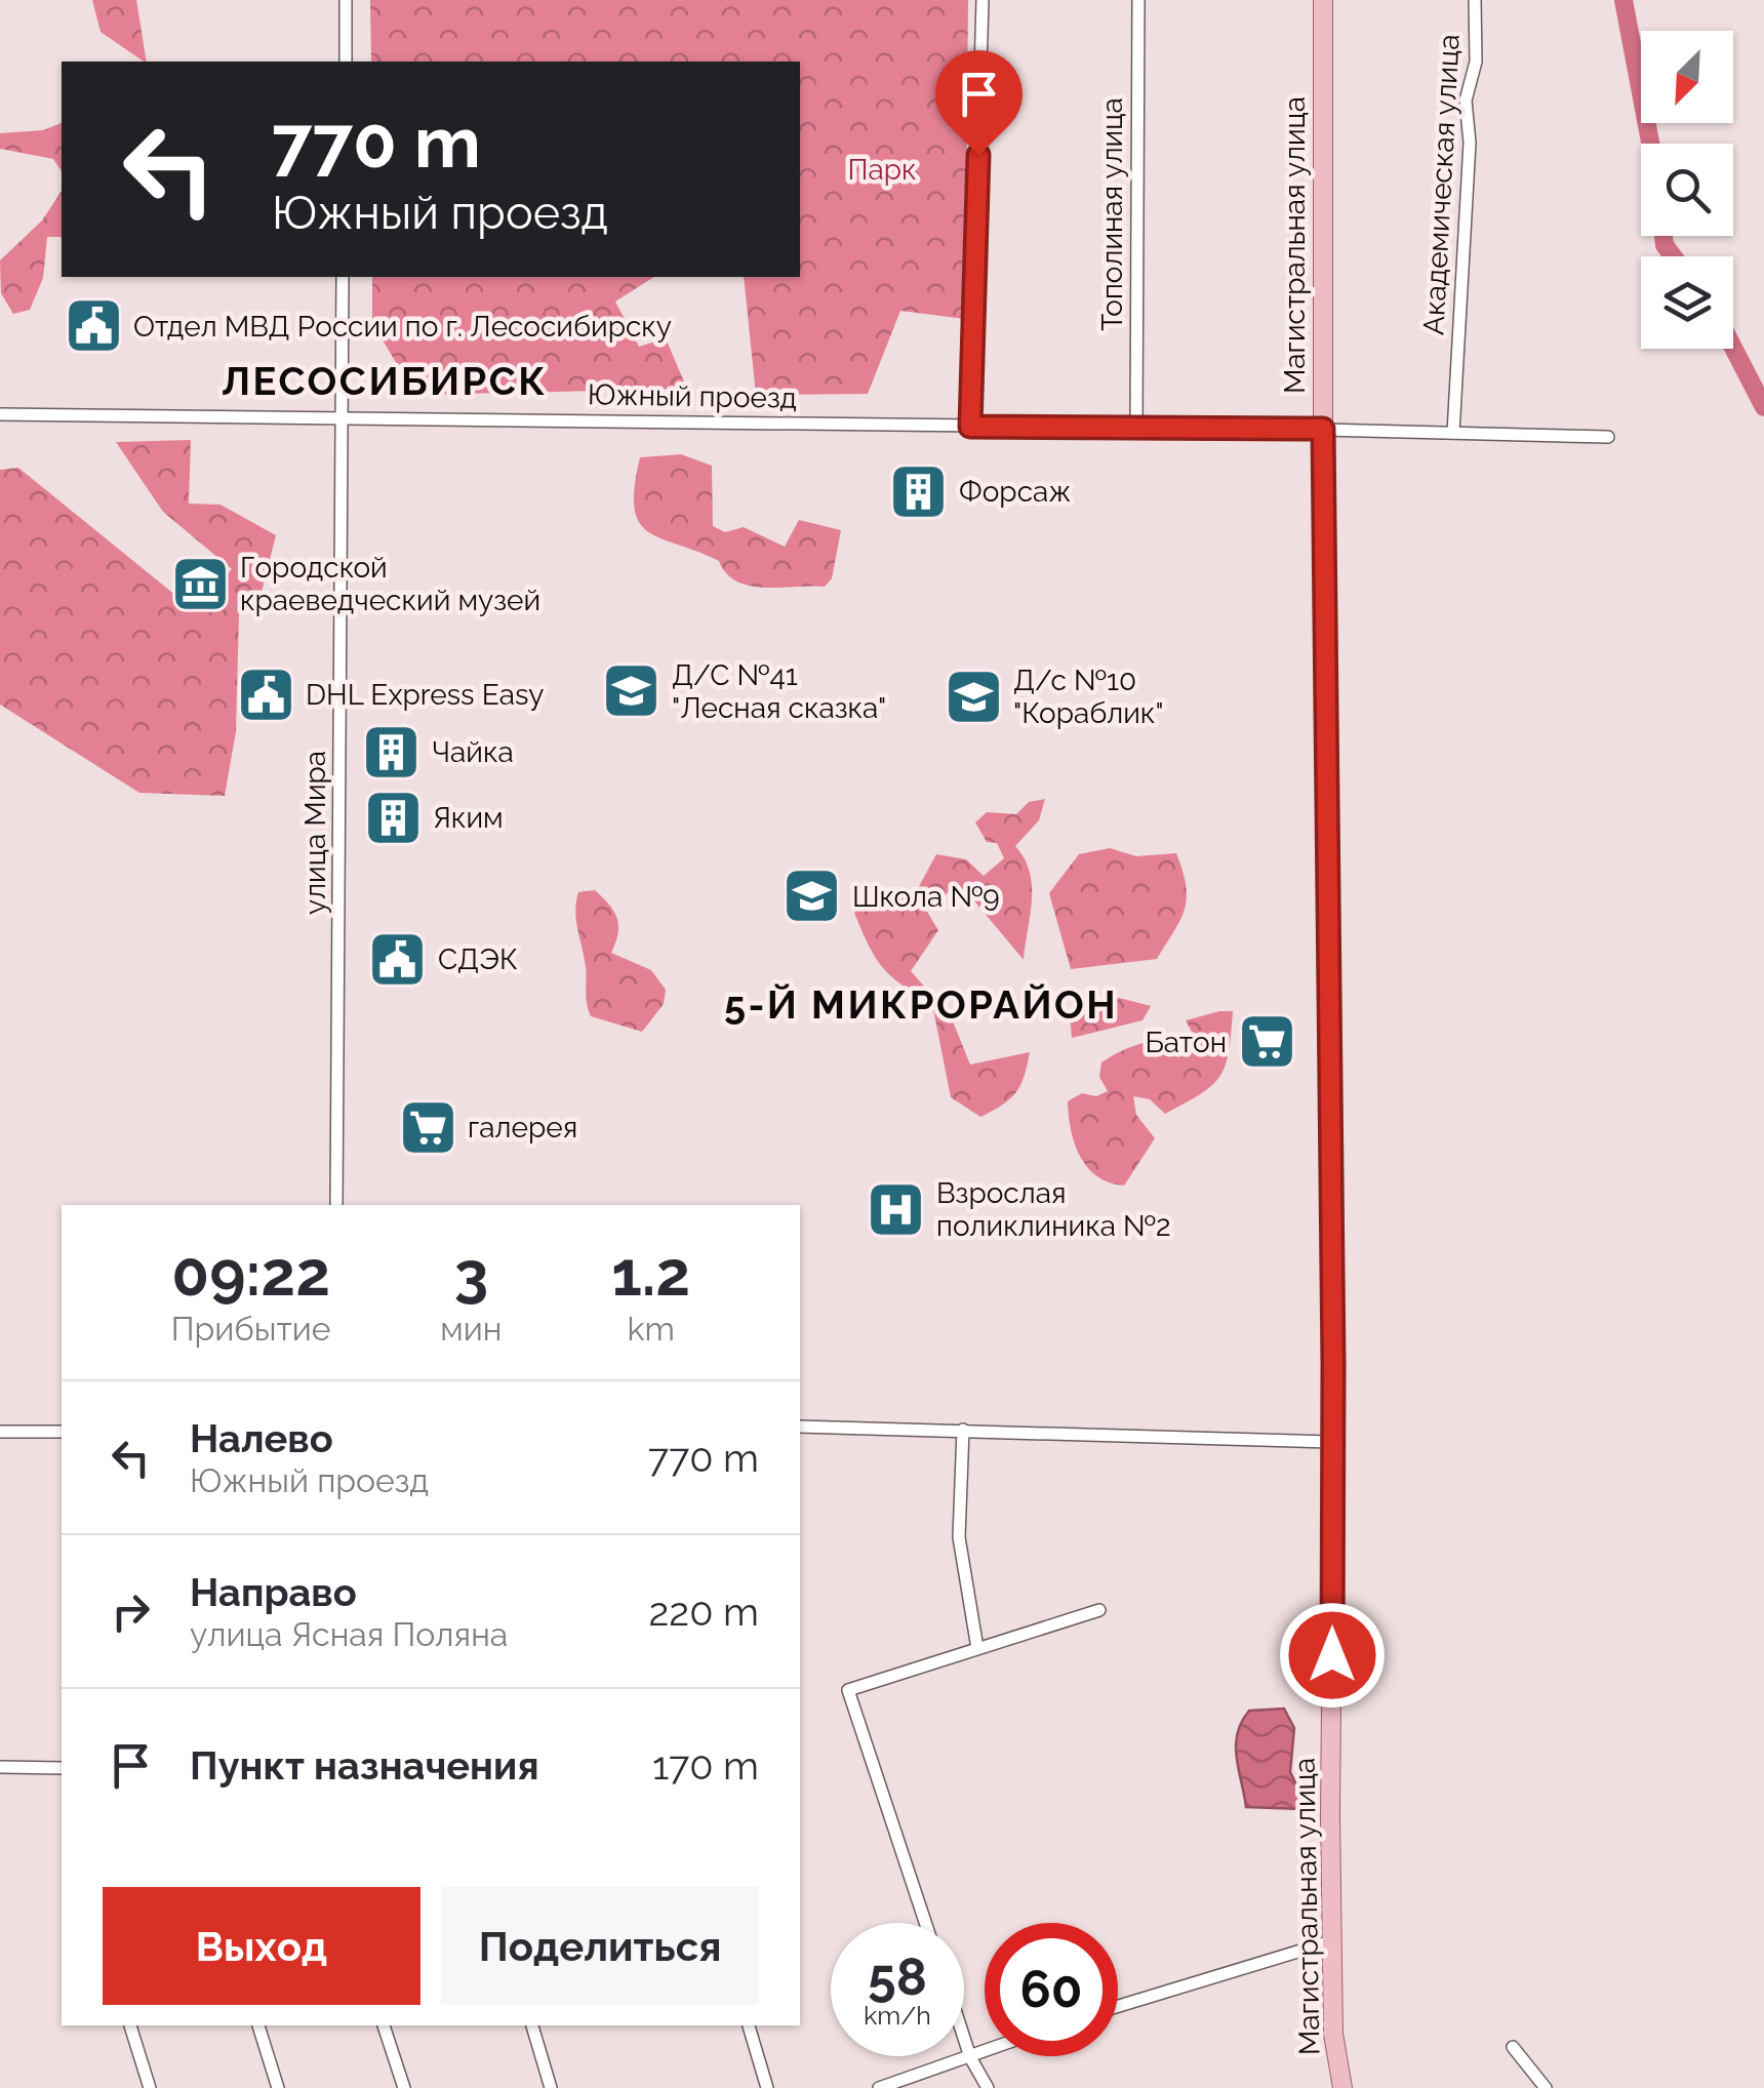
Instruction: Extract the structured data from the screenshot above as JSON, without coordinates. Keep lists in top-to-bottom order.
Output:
{
  "streets": {
    "main road": ["Магистральная улица"],
    "street": [
      "Академическая улица",
      "Тополиная улица",
      "Южный проезд",
      "улица Мира"
    ]
  },
  "crossings": [
    ["Академическая улица", "Южный проезд"],
    ["Тополиная улица", "Южный проезд"],
    ["Магистральная улица", "Южный проезд"],
    ["Южный проезд", "улица Мира"]
  ],
  "districts": ["ЛЕСОСИБИРСК", "5-Й МИКРОРАЙОН"],
  "parks": ["Парк"],
  "places": {
    "public building": ["Отдел МВД России по г. Лесосибирску", "DHL Express Easy", "СДЭК"],
    "building": ["Форсаж", "Чайка", "Яким"],
    "museum": ["Городской краеведческий музей"],
    "school or university": ["Д/С №41 \"Лесная сказка\"", "Д/с №10 \"Кораблик\"", "Школа №9"],
    "supermarket": ["Батон", "галерея"],
    "hospital": ["Взрослая поликлиника №2"]
  },
  "north": "bottom left",
  "page": {
    "turn": ["770 m", "Южный проезд"],
    "eta": [
      "09:22",
      "Прибытие",
      "3",
      "мин",
      "1.2",
      "km"
    ],
    "list": [
      {
        "name": "Налево",
        "note": "Южный проезд",
        "value": "770 m"
      },
      {
        "name": "Направо",
        "note": "улица Ясная Поляна",
        "value": "220 m"
      },
      {
        "name": "Пункт назначения",
        "value": "170 m"
      }
    ],
    "buttons": ["Выход", "Поделиться"],
    "speed": "58 km/h",
    "limit": "60"
  }
}
